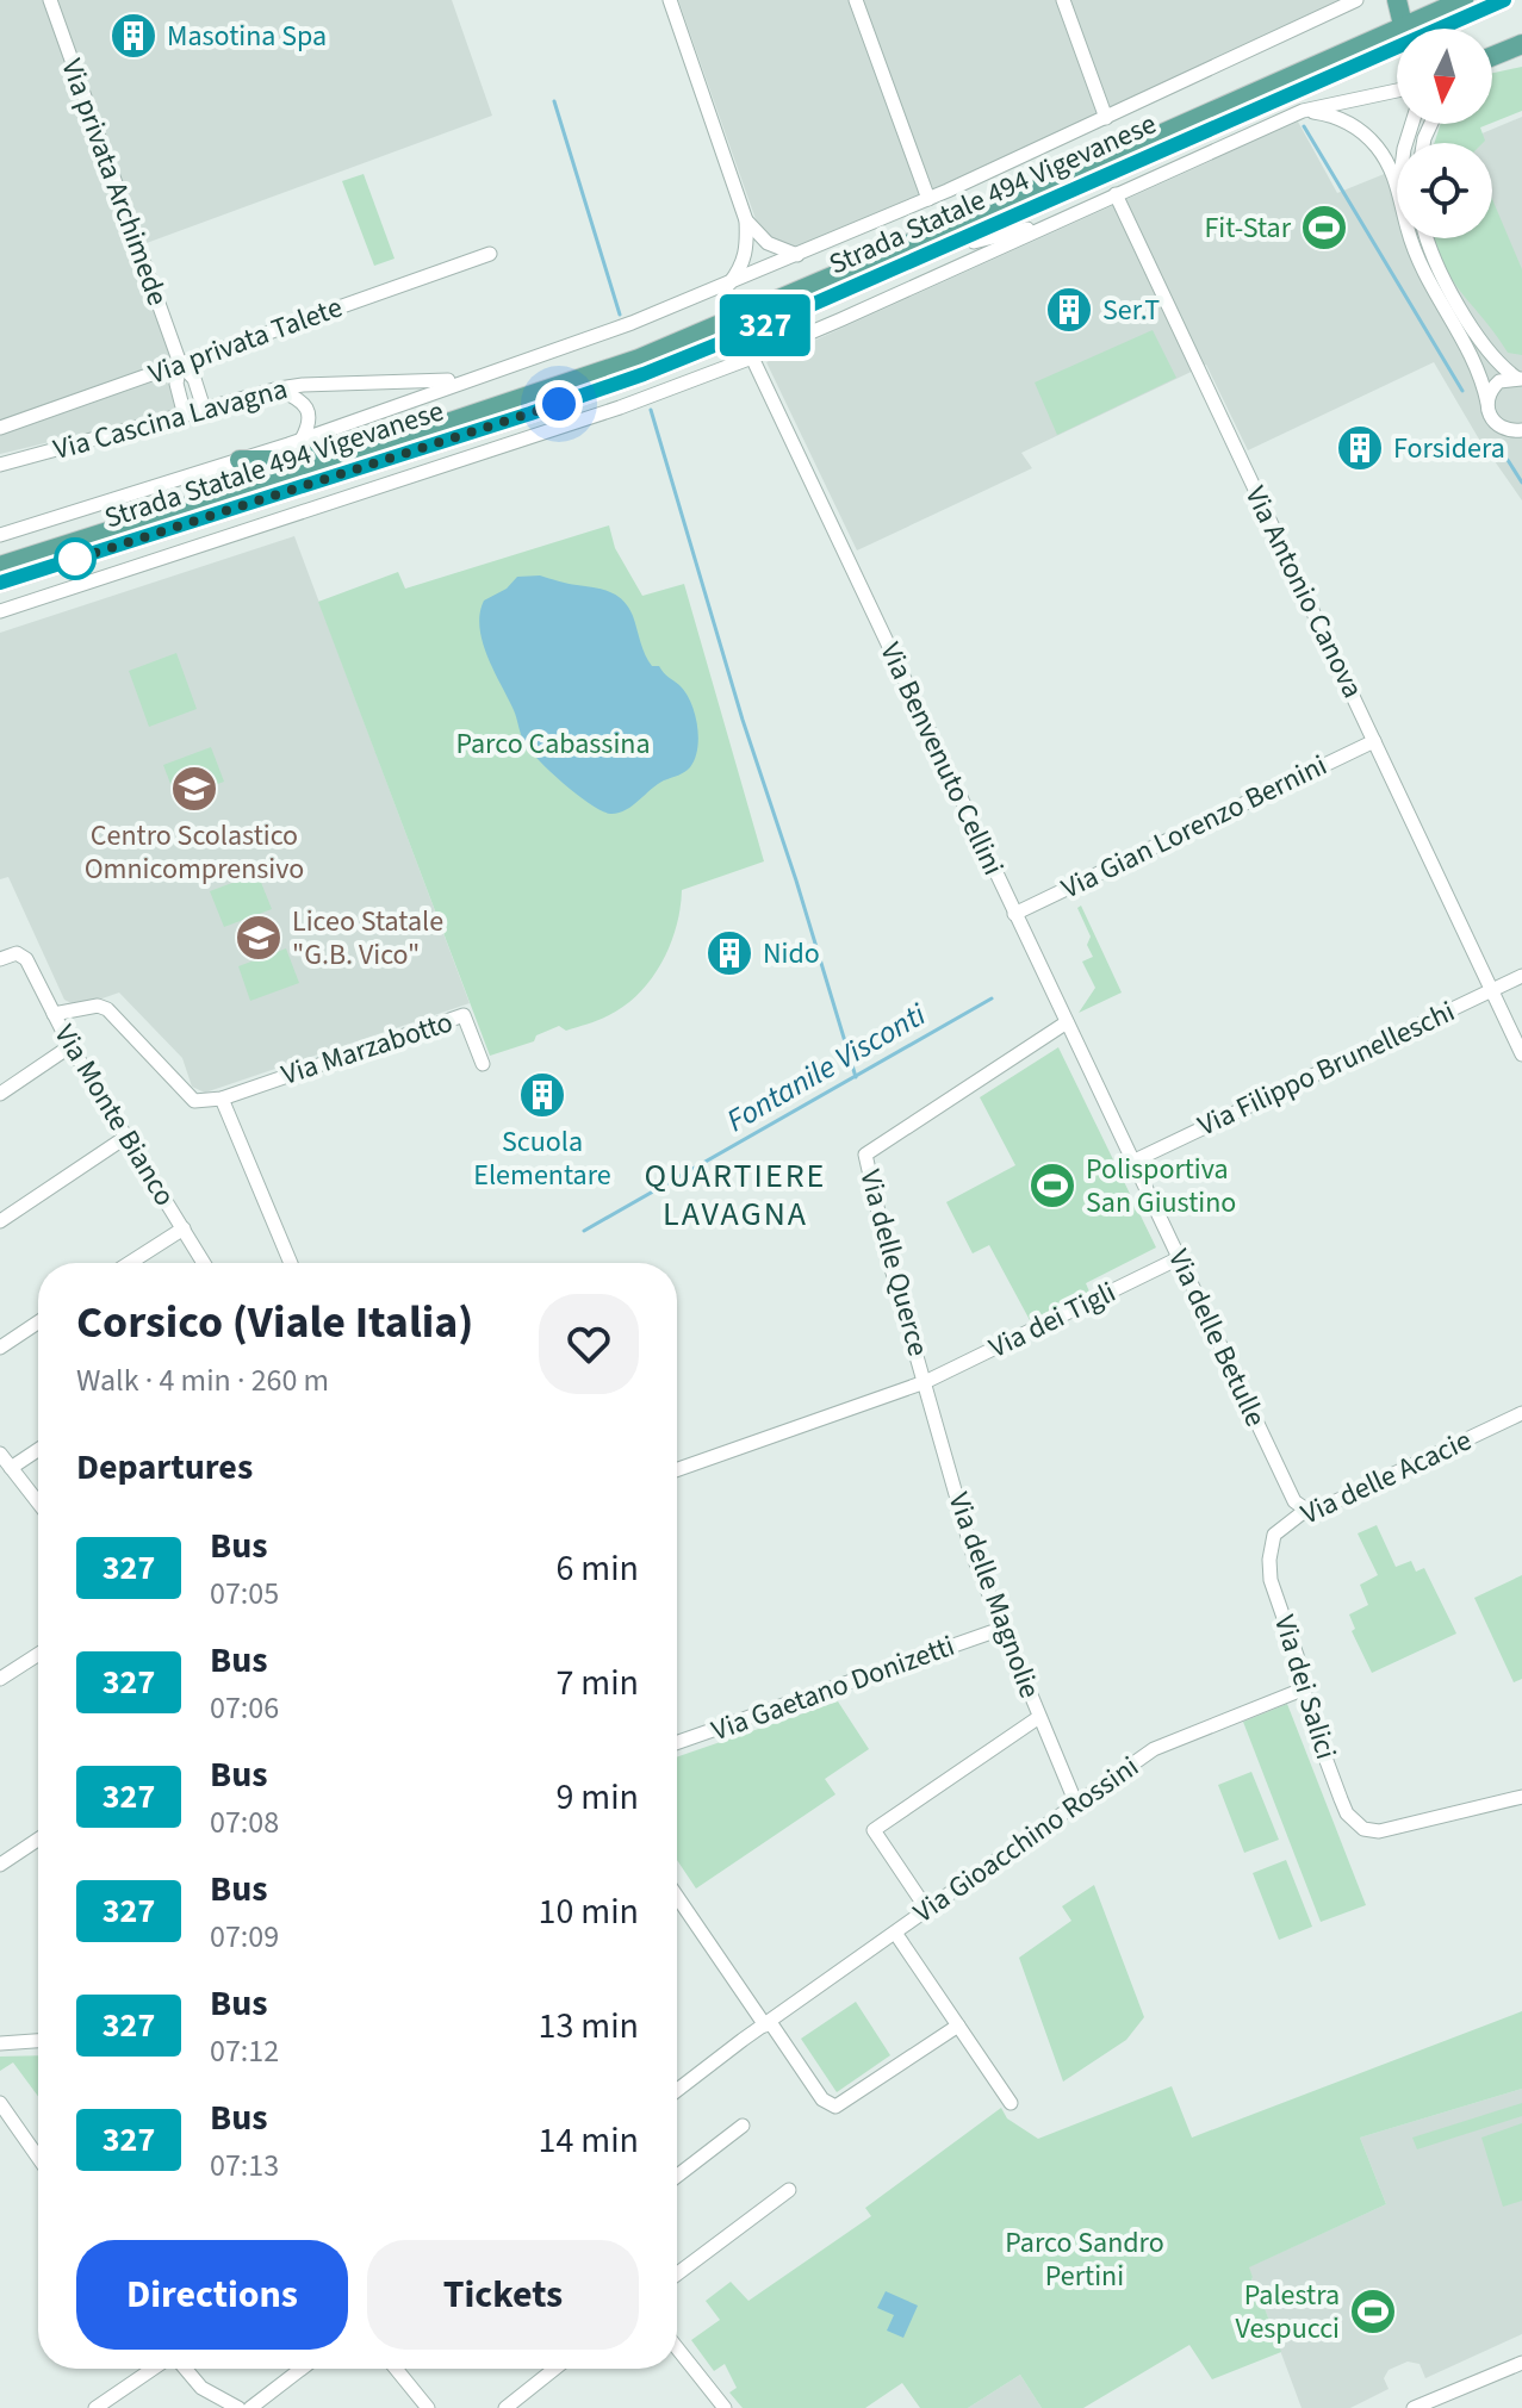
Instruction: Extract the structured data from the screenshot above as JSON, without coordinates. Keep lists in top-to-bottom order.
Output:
{
  "streets": {
    "main road": ["Strada Statale 494 Vigevanese"],
    "street": [
      "Via privata Archimede",
      "Via privata Talete",
      "Via Cascina Lavagna",
      "Via Antonio Canova",
      "Via Benvenuto Cellini",
      "Via Gian Lorenzo Bernini",
      "Via Marzabotto",
      "Via Filippo Brunelleschi",
      "Via Monte Bianco",
      "Via delle Querce",
      "Via dei Tigli",
      "Via delle Betulle",
      "Via delle Acacie",
      "Via delle Magnolie",
      "Via dei Salici",
      "Via Gaetano Donizetti",
      "Via Gioacchino Rossini"
    ]
  },
  "crossings": [
    ["Via privata Archimede", "Via privata Talete"],
    ["Via Antonio Canova", "Via Gian Lorenzo Bernini"],
    ["Via Antonio Canova", "Via Filippo Brunelleschi"],
    ["Via Benvenuto Cellini", "Via Gian Lorenzo Bernini"],
    ["Via Benvenuto Cellini", "Via Filippo Brunelleschi"],
    ["Via Benvenuto Cellini", "Via delle Querce"],
    ["Via Benvenuto Cellini", "Via delle Betulle"],
    ["Via Filippo Brunelleschi", "Via delle Betulle"],
    ["Via delle Querce", "Via dei Tigli"],
    ["Via delle Querce", "Via delle Magnolie"],
    ["Via dei Tigli", "Via delle Betulle"],
    ["Via dei Tigli", "Via delle Magnolie"],
    ["Via delle Betulle", "Via delle Acacie"],
    ["Via delle Acacie", "Via dei Salici"],
    ["Via delle Magnolie", "Via Gaetano Donizetti"],
    ["Via delle Magnolie", "Via Gioacchino Rossini"],
    ["Via dei Salici", "Via Gioacchino Rossini"]
  ],
  "districts": ["QUARTIERE LAVAGNA"],
  "water": ["Fontanile Visconti"],
  "parks": ["Parco Cabassina", "Parco Sandro Pertini"],
  "places": {
    "building": [
      "Masotina Spa",
      "Ser.T",
      "Forsidera",
      "Nido",
      "Scuola Elementare"
    ],
    "sports": ["Fit-Star", "Polisportiva San Giustino", "Palestra Vespucci"],
    "school or university": ["Centro Scolastico Omnicomprensivo", "Liceo Statale \"G.B. Vico\""]
  },
  "lines": ["bus line 327"],
  "north": "bottom",
  "page": {
    "on_map": "327",
    "heading": [
      ["Corsico (Viale Italia)", "Walk · 4 min · 260 m"],
      "Departures"
    ],
    "list": [
      {
        "mark": "327",
        "name": "Bus",
        "note": "07:05",
        "value": "6 min"
      },
      {
        "mark": "327",
        "name": "Bus",
        "note": "07:06",
        "value": "7 min"
      },
      {
        "mark": "327",
        "name": "Bus",
        "note": "07:08",
        "value": "9 min"
      },
      {
        "mark": "327",
        "name": "Bus",
        "note": "07:09",
        "value": "10 min"
      },
      {
        "mark": "327",
        "name": "Bus",
        "note": "07:12",
        "value": "13 min"
      },
      {
        "mark": "327",
        "name": "Bus",
        "note": "07:13",
        "value": "14 min"
      }
    ],
    "buttons": ["Directions", "Tickets"]
  }
}
